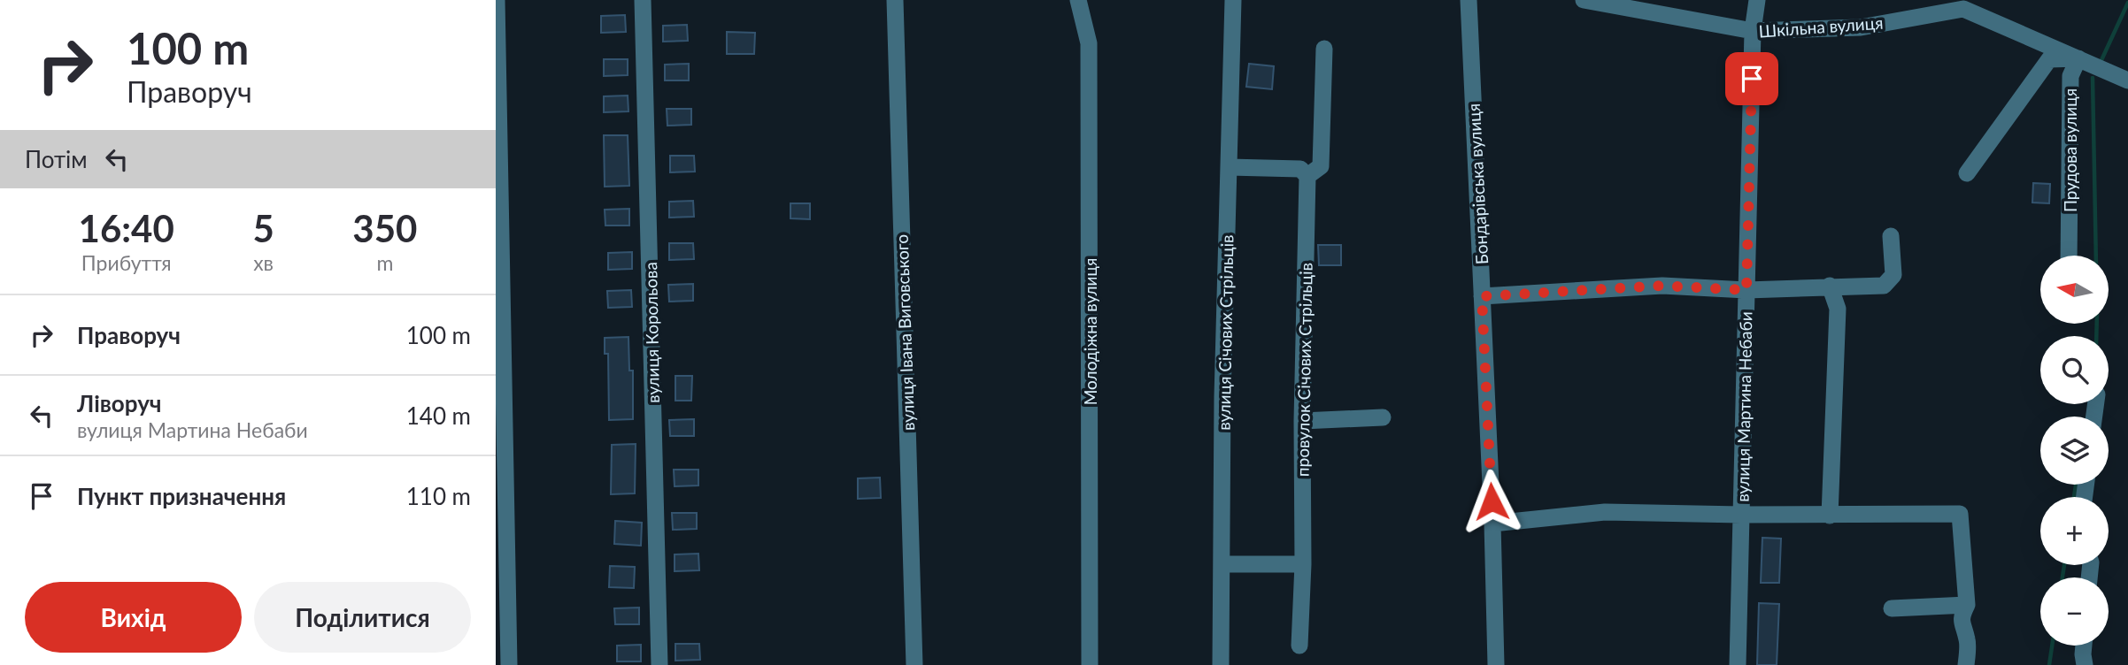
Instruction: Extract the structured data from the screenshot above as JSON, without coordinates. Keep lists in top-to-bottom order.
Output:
{
  "streets": {
    "street": [
      "Шкільна вулиця",
      "Прудова вулиця",
      "Бондарівська вулиця",
      "Молодіжна вулиця",
      "вулиця Корольова",
      "вулиця Івана Виговського",
      "вулиця Січових Стрільців",
      "провулок Січових Стрільців",
      "вулиця Мартина Небаби"
    ]
  },
  "crossings": [
    ["Шкільна вулиця", "Прудова вулиця"],
    ["Шкільна вулиця", "вулиця Мартина Небаби"]
  ],
  "north": "left",
  "page": {
    "turn": ["100 m", "Праворуч"],
    "then": "Потім",
    "eta": [
      "16:40",
      "Прибуття",
      "5",
      "хв",
      "350",
      "m"
    ],
    "map_buttons": ["+", "−"],
    "list": [
      {
        "name": "Праворуч",
        "value": "100 m"
      },
      {
        "name": "Ліворуч",
        "note": "вулиця Мартина Небаби",
        "value": "140 m"
      },
      {
        "name": "Пункт призначення",
        "value": "110 m"
      }
    ],
    "buttons": ["Вихід", "Поділитися"]
  }
}
